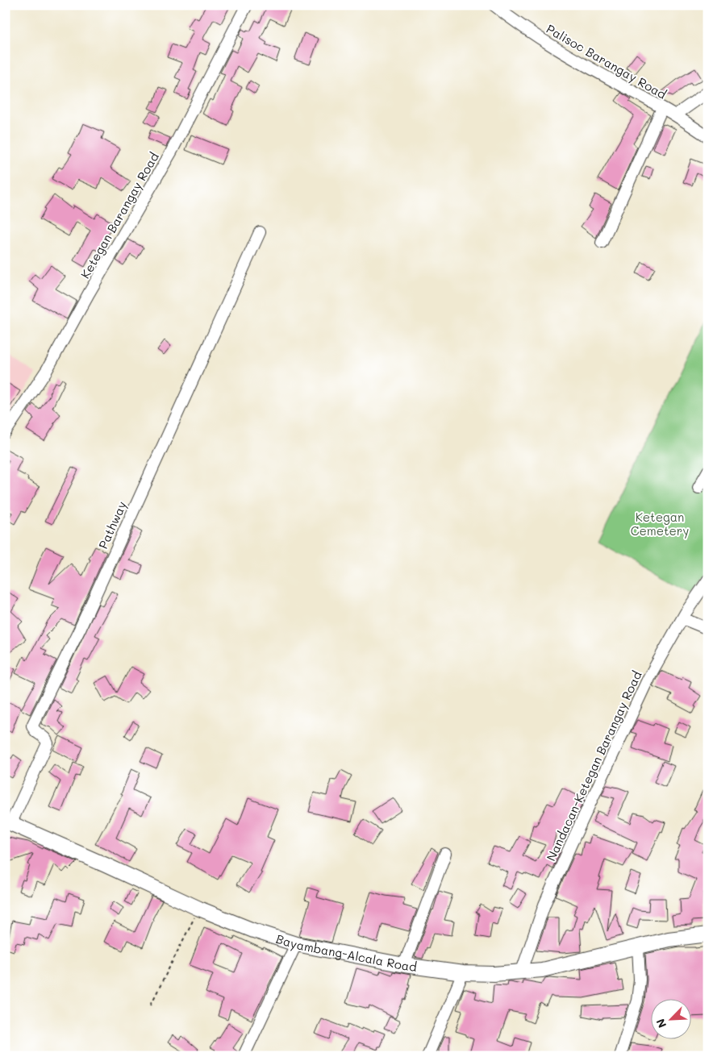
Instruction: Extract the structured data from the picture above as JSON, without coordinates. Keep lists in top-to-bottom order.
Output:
{
  "streets": {
    "main road": ["Bayambang-Alcala Road"],
    "street": [
      "Palisoc Barangay Road",
      "Ketegan Barangay Road",
      "Pathway",
      "Nandacan-Ketegan Barangay Road"
    ]
  },
  "crossings": [
    ["Pathway", "Bayambang-Alcala Road"],
    ["Nandacan-Ketegan Barangay Road", "Bayambang-Alcala Road"]
  ],
  "parks": ["Ketegan Cemetery"],
  "north": "bottom left"
}
